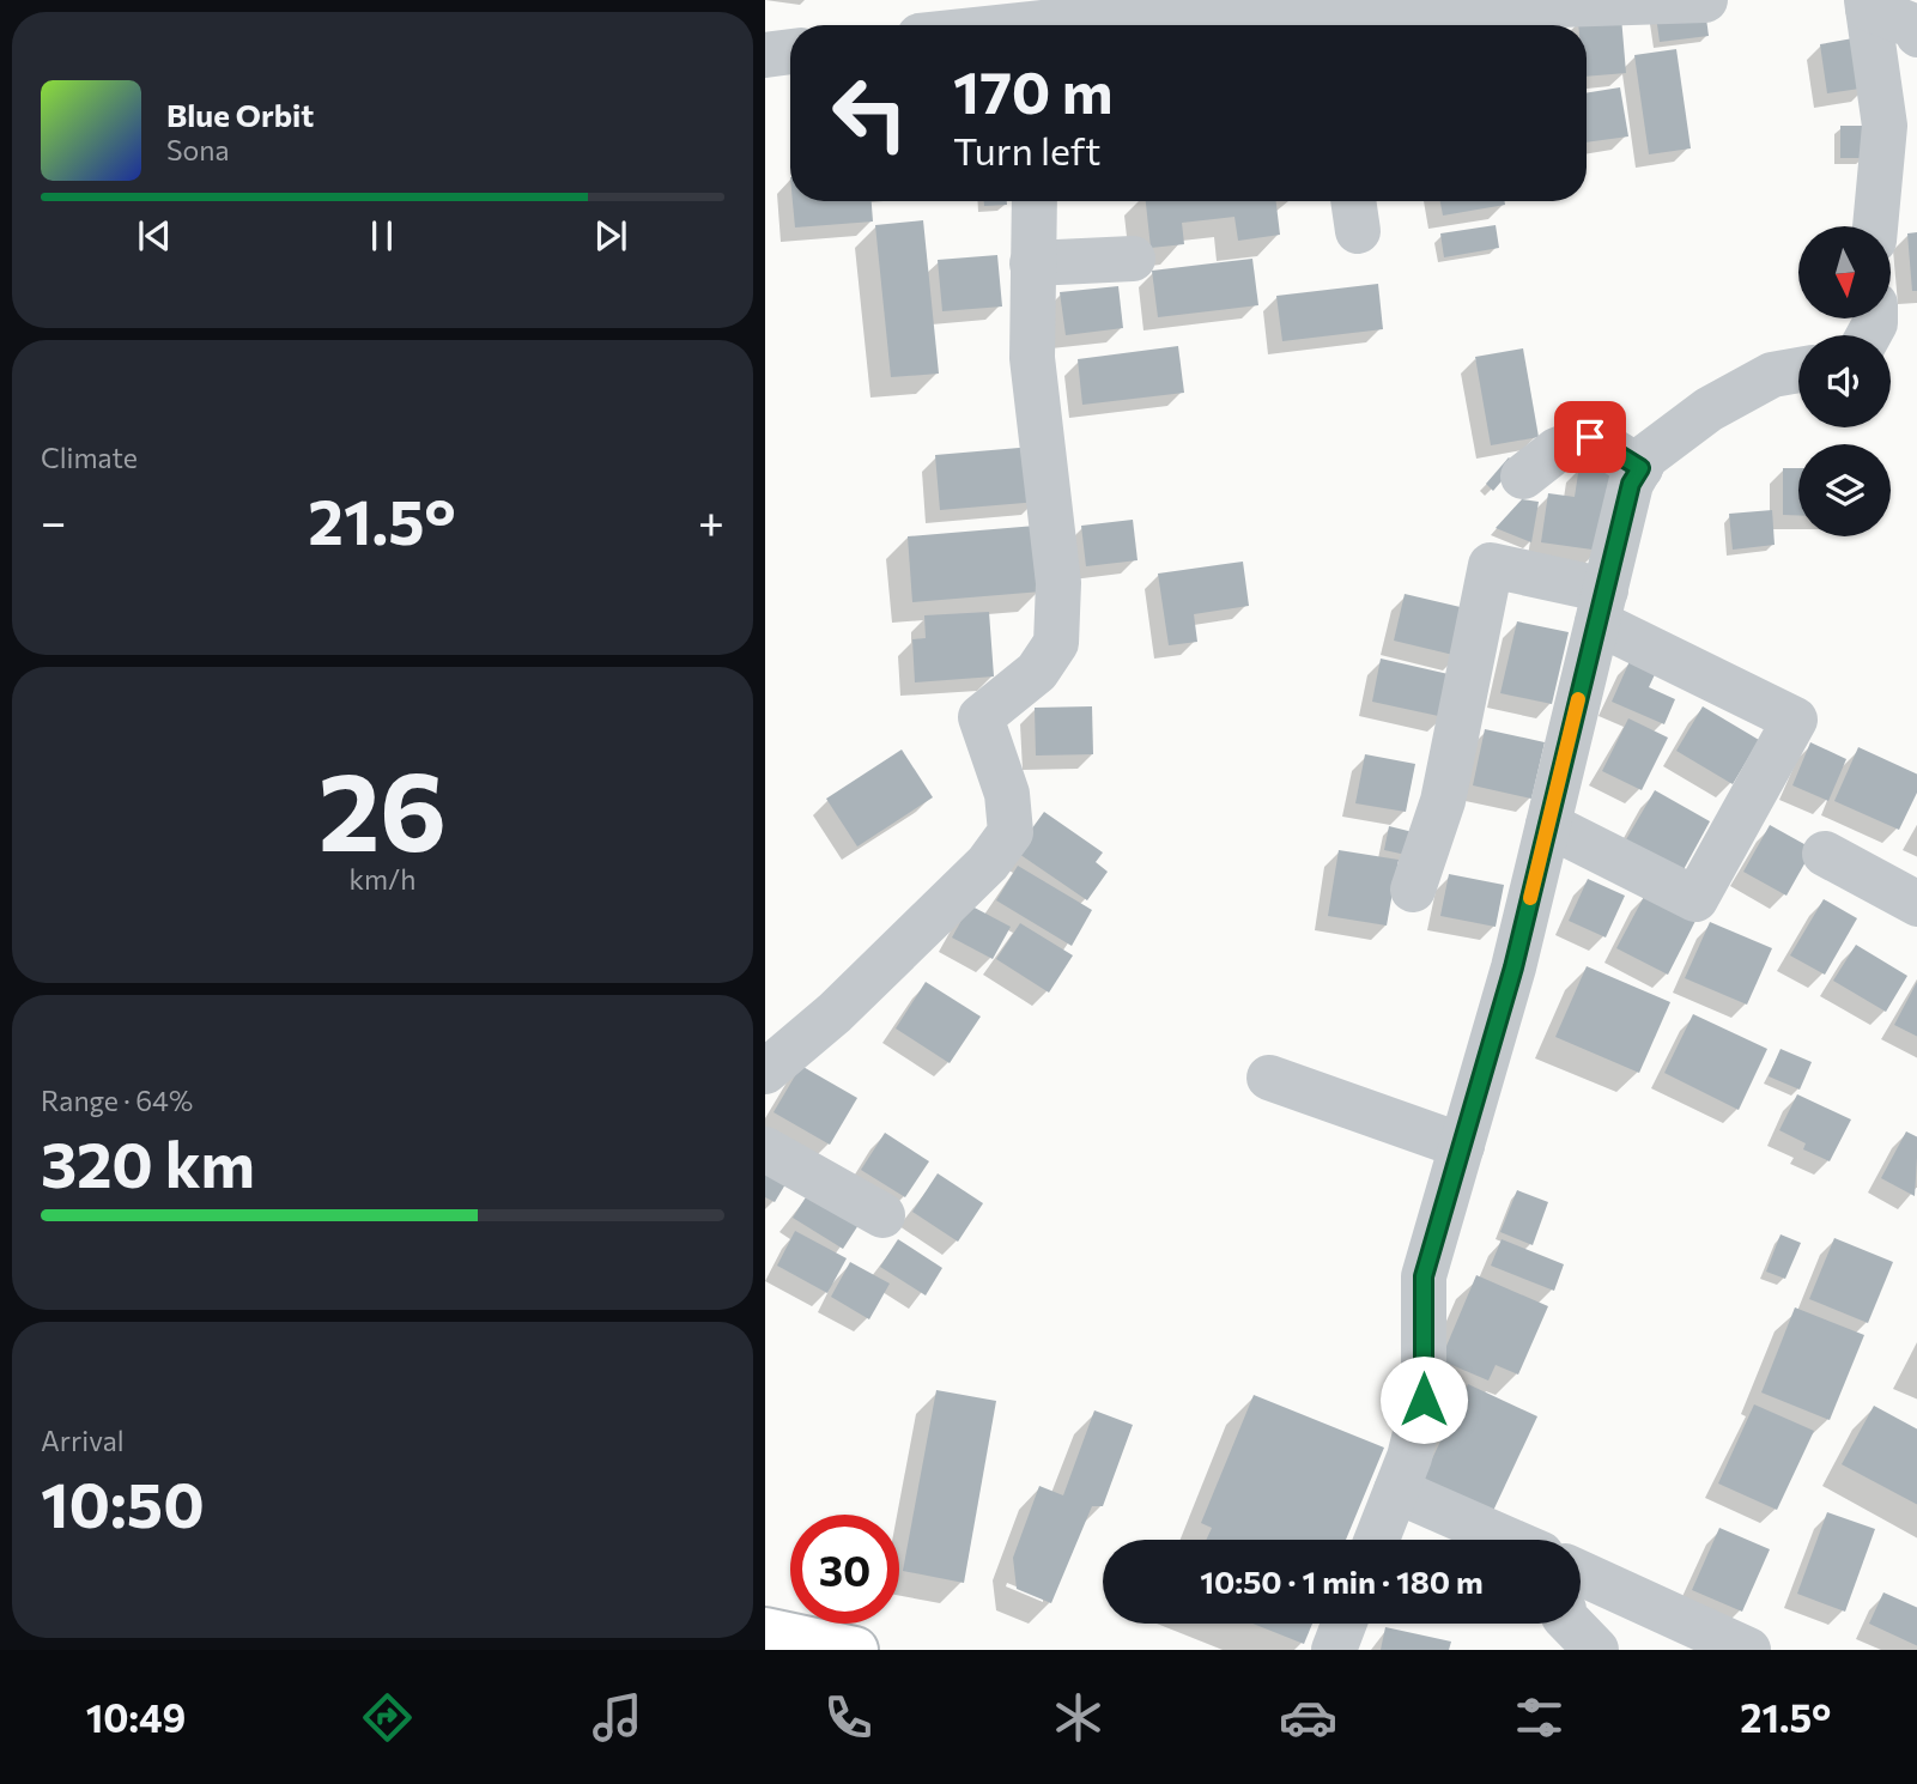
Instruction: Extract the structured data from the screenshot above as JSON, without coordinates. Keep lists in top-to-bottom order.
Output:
{
  "north": "bottom",
  "page": {
    "turn": ["170 m", "Turn left"],
    "song": ["Blue Orbit", "Sona"],
    "tile": [
      "Climate",
      ["26", "km/h"],
      ["Range · 64%", "320 km"],
      ["Arrival", "10:50"]
    ],
    "heat": ["−", "21.5°", "+"],
    "limit": "30",
    "trip": "10:50 · 1 min · 180 m",
    "tabs": ["10:49", "21.5°"]
  }
}
